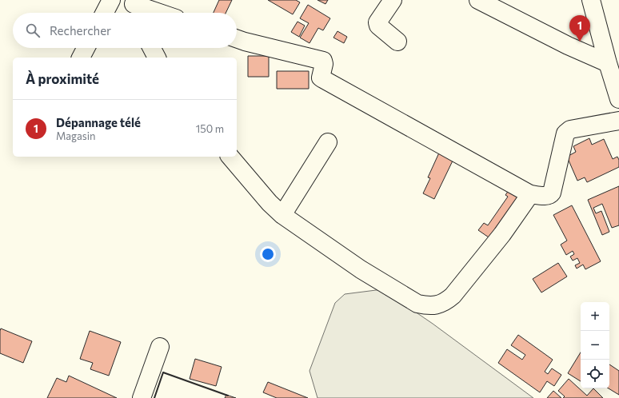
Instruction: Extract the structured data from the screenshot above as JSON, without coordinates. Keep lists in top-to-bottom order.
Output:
{
  "page": {
    "search": "Rechercher",
    "pins": "1",
    "heading": "À proximité",
    "list": [
      {
        "mark": "1",
        "name": "Dépannage télé",
        "note": "Magasin",
        "value": "150 m"
      }
    ],
    "map_buttons": ["+", "−"]
  }
}
